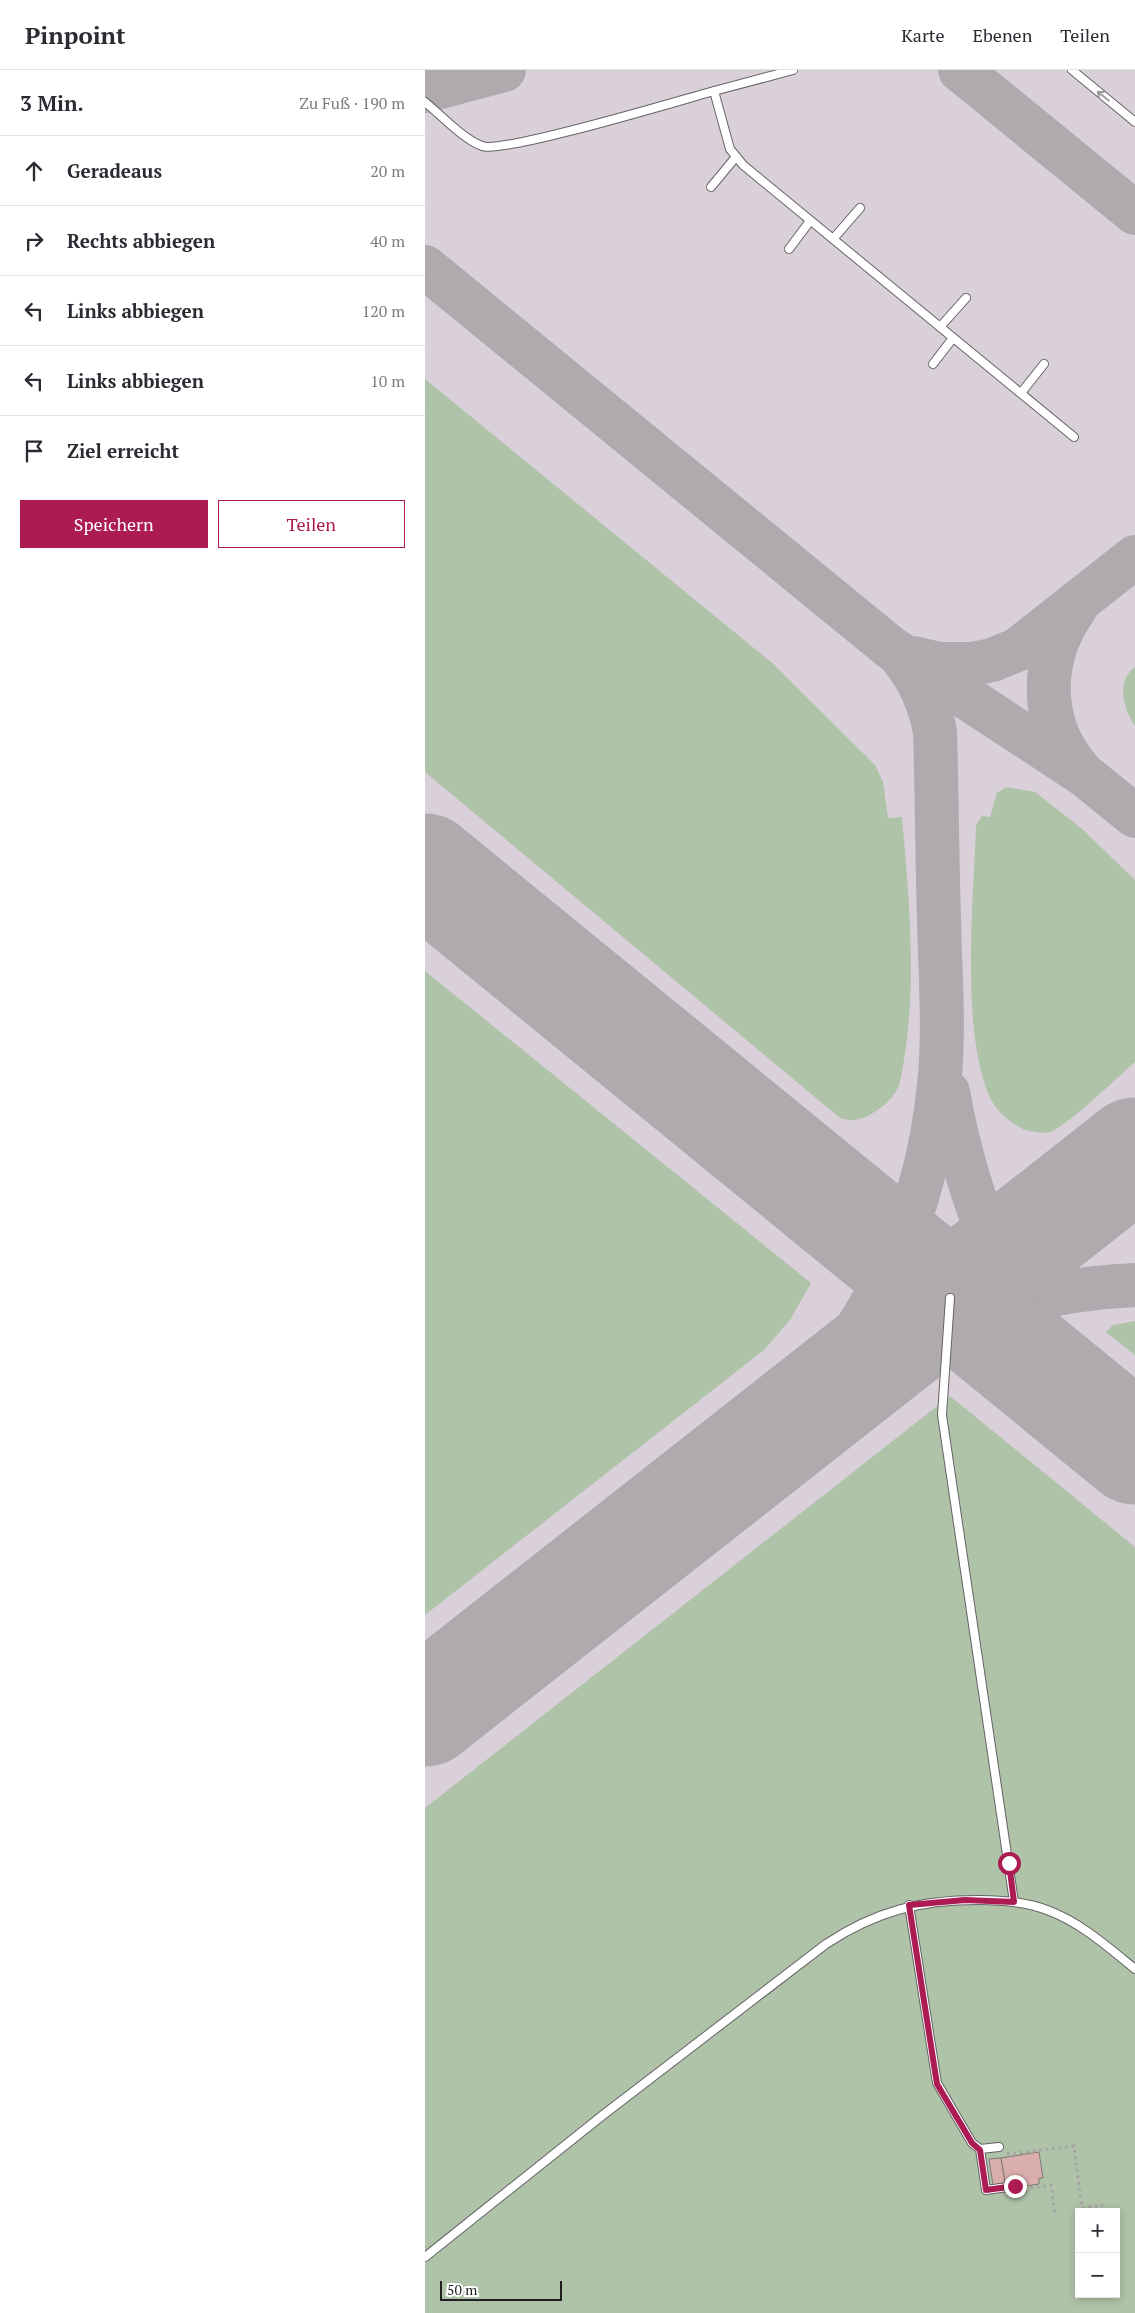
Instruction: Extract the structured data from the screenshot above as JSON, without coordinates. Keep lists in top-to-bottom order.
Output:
{
  "scale_bar": "50 m",
  "page": {
    "header": "Pinpoint",
    "nav": ["Karte", "Ebenen", "Teilen"],
    "heading": ["3 Min.", "Zu Fuß · 190 m"],
    "list": [
      ["Geradeaus", "20 m"],
      ["Rechts abbiegen", "40 m"],
      ["Links abbiegen", "120 m"],
      ["Links abbiegen", "10 m"],
      "Ziel erreicht"
    ],
    "buttons": ["Speichern", "Teilen"],
    "map_buttons": ["+", "−"],
    "scale": "50 m"
  }
}
